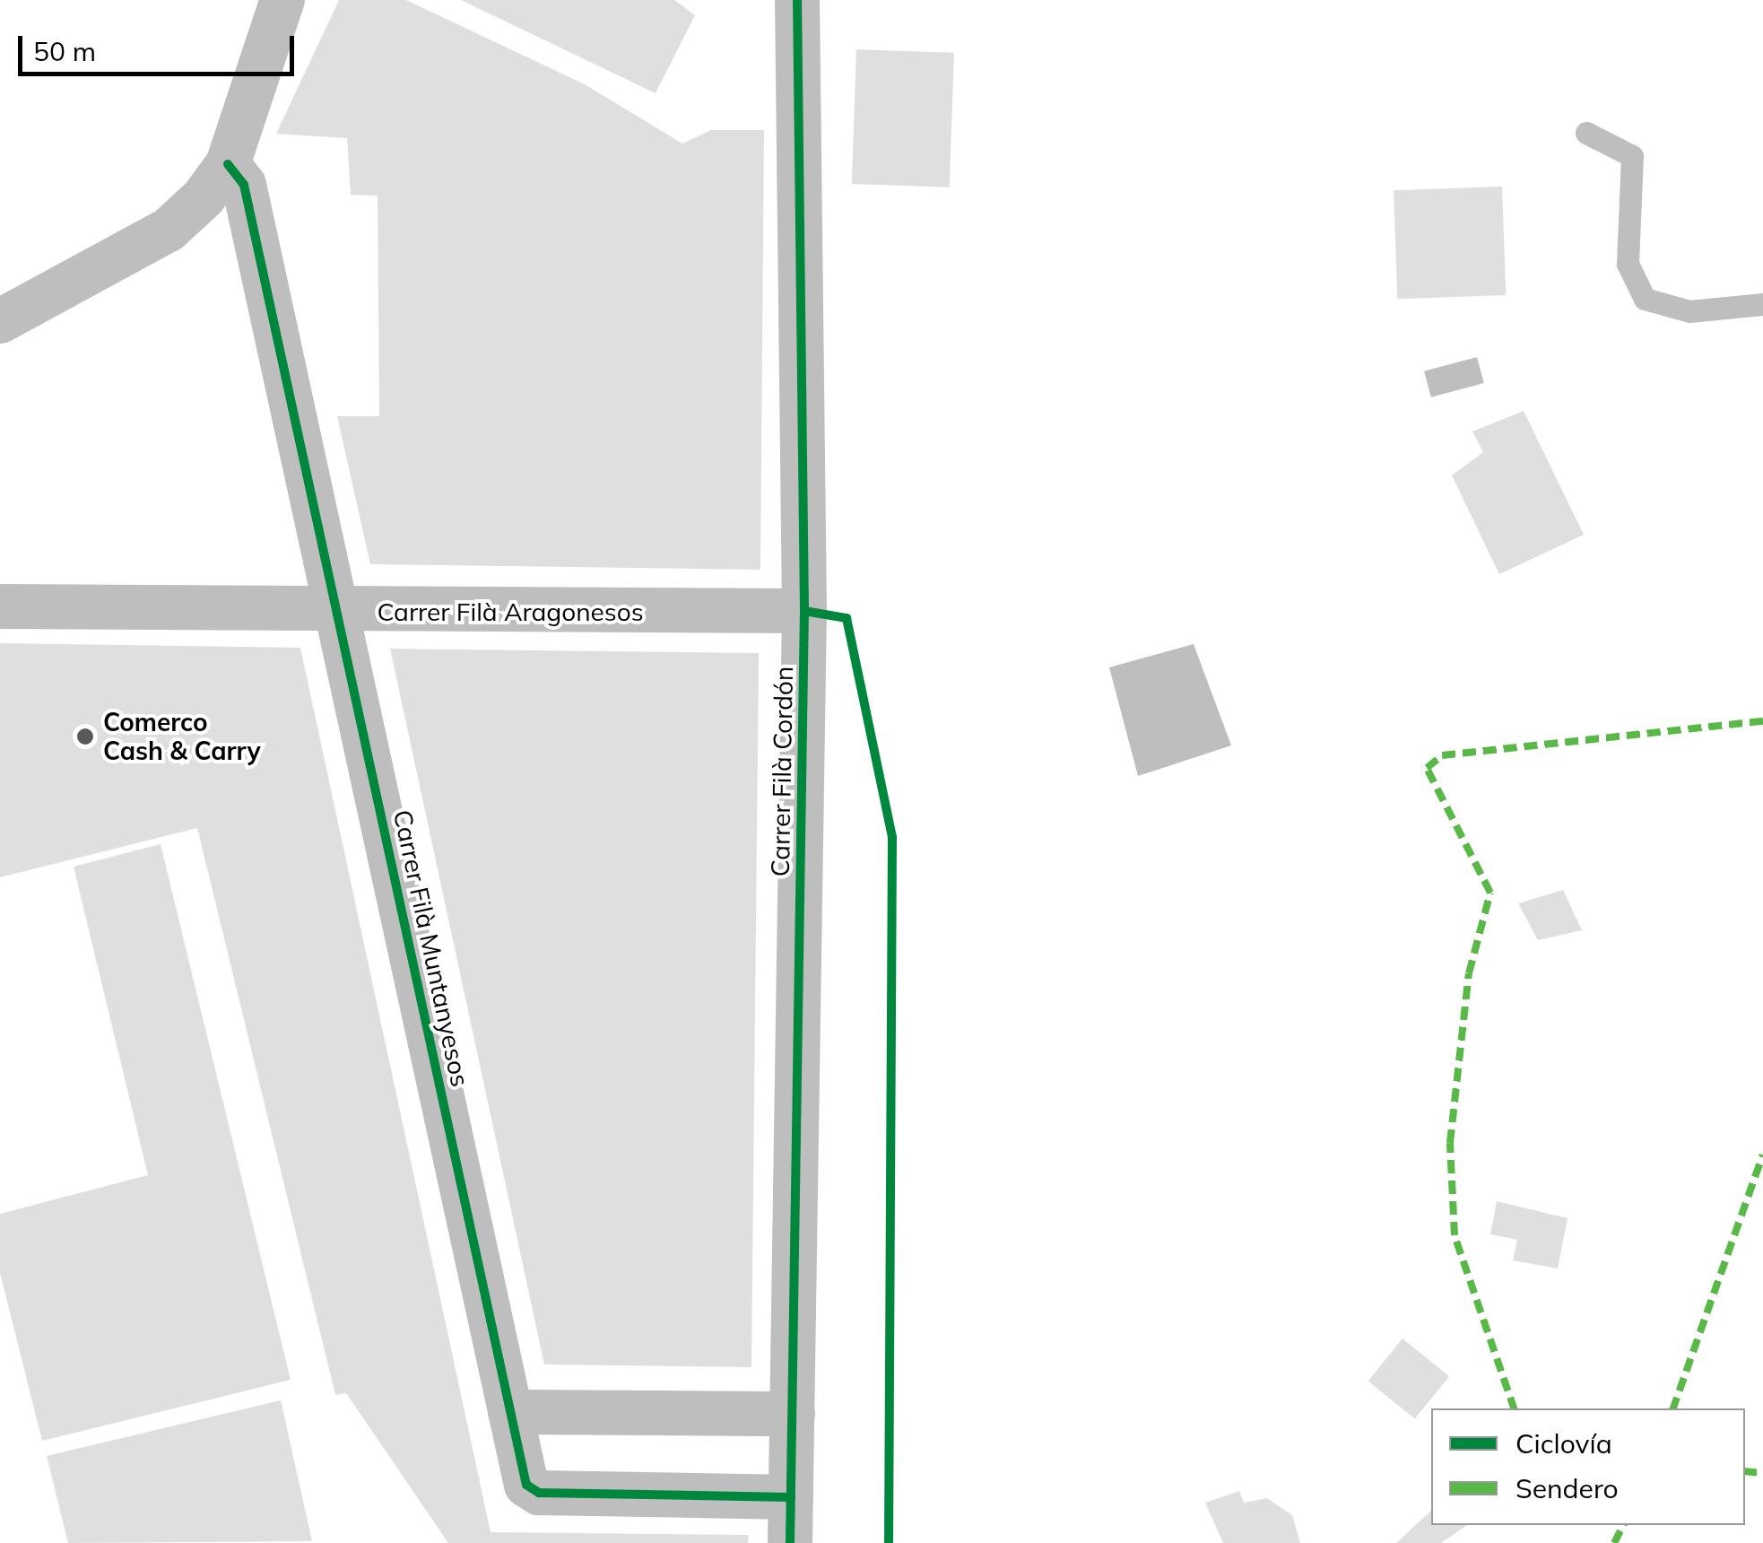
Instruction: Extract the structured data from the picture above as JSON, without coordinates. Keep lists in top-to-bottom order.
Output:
{
  "streets": {
    "street": ["Carrer Filà Aragonesos", "Carrer Filà Cordón", "Carrer Filà Muntanyesos"]
  },
  "crossings": [
    ["Carrer Filà Aragonesos", "Carrer Filà Cordón"],
    ["Carrer Filà Aragonesos", "Carrer Filà Muntanyesos"],
    ["Carrer Filà Cordón", "Carrer Filà Muntanyesos"]
  ],
  "places": ["Comerco Cash & Carry"],
  "legend": ["Ciclovía", "Sendero"],
  "scale_bar": "50 m"
}
